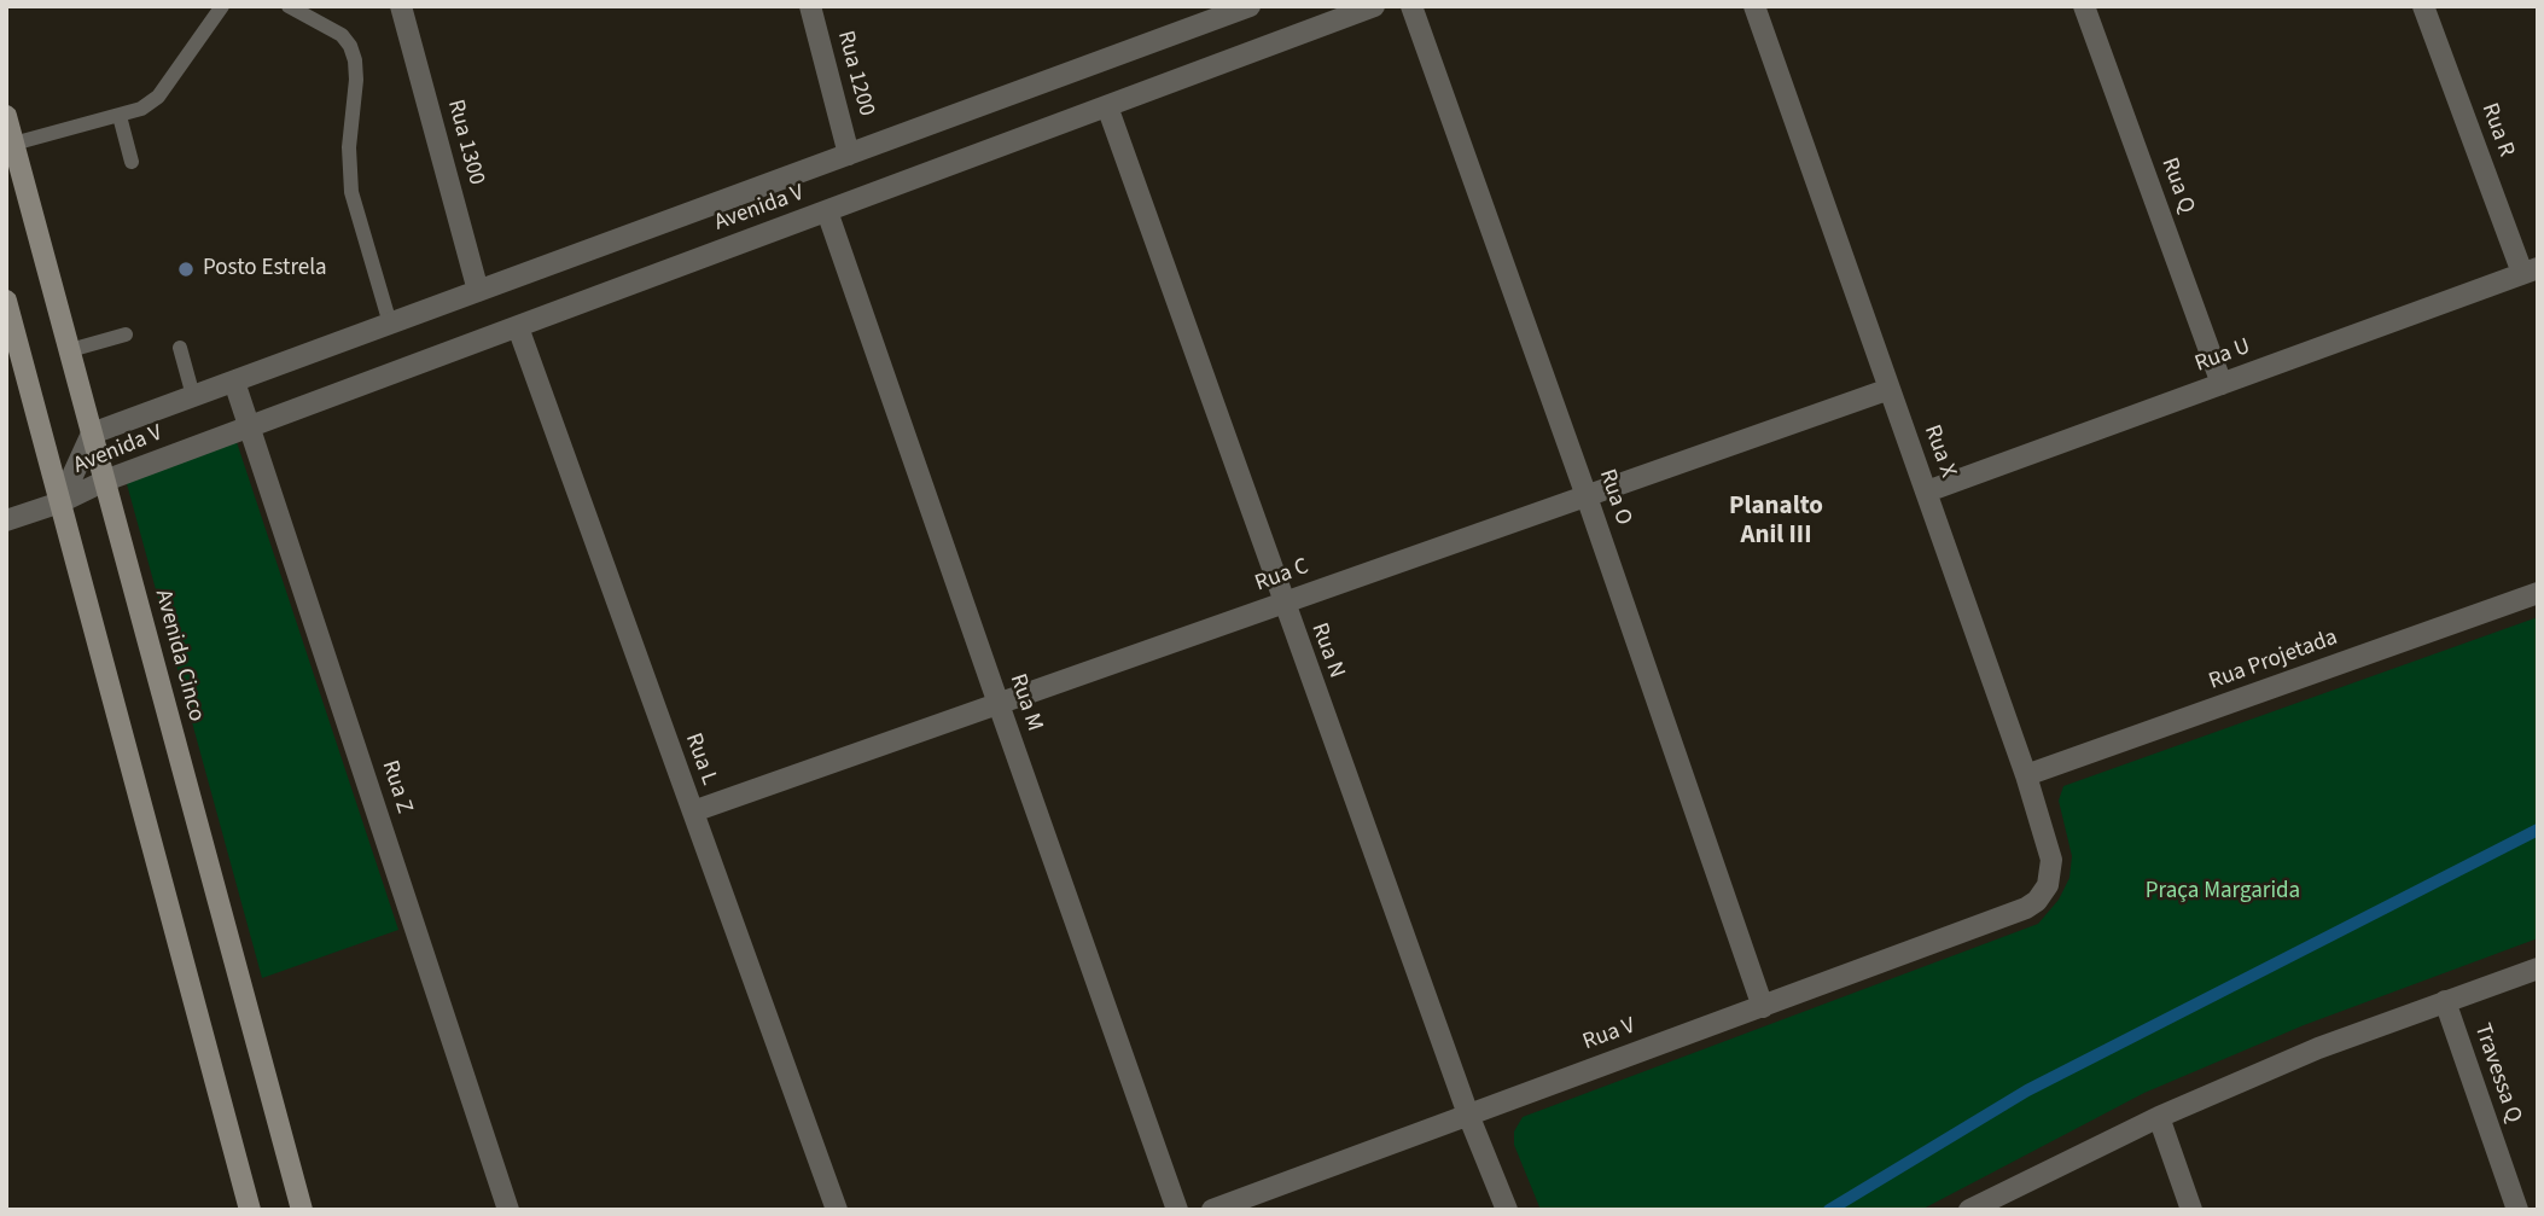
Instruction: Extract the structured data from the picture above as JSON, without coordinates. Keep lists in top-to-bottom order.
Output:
{
  "streets": {
    "main road": ["Avenida Cinco"],
    "street": [
      "Rua 1200",
      "Rua R",
      "Rua 1300",
      "Rua Q",
      "Avenida V",
      "Rua U",
      "Rua X",
      "Rua O",
      "Rua C",
      "Rua N",
      "Rua Projetada",
      "Rua M",
      "Rua L",
      "Rua Z",
      "Rua V",
      "Travessa Q"
    ]
  },
  "crossings": [
    ["Rua 1200", "Avenida V"],
    ["Rua R", "Rua U"],
    ["Rua 1300", "Avenida V"],
    ["Rua Q", "Rua U"],
    ["Avenida V", "Rua N"],
    ["Avenida V", "Avenida Cinco"],
    ["Avenida V", "Rua M"],
    ["Avenida V", "Rua L"],
    ["Avenida V", "Rua Z"],
    ["Rua U", "Rua X"],
    ["Rua X", "Rua C"],
    ["Rua X", "Rua Projetada"],
    ["Rua X", "Rua V"],
    ["Rua O", "Rua C"],
    ["Rua O", "Rua V"],
    ["Rua C", "Rua N"],
    ["Rua C", "Rua M"],
    ["Rua C", "Rua L"],
    ["Rua N", "Rua V"]
  ],
  "districts": ["Planalto Anil III"],
  "parks": ["Praça Margarida"],
  "places": ["Posto Estrela"]
}
